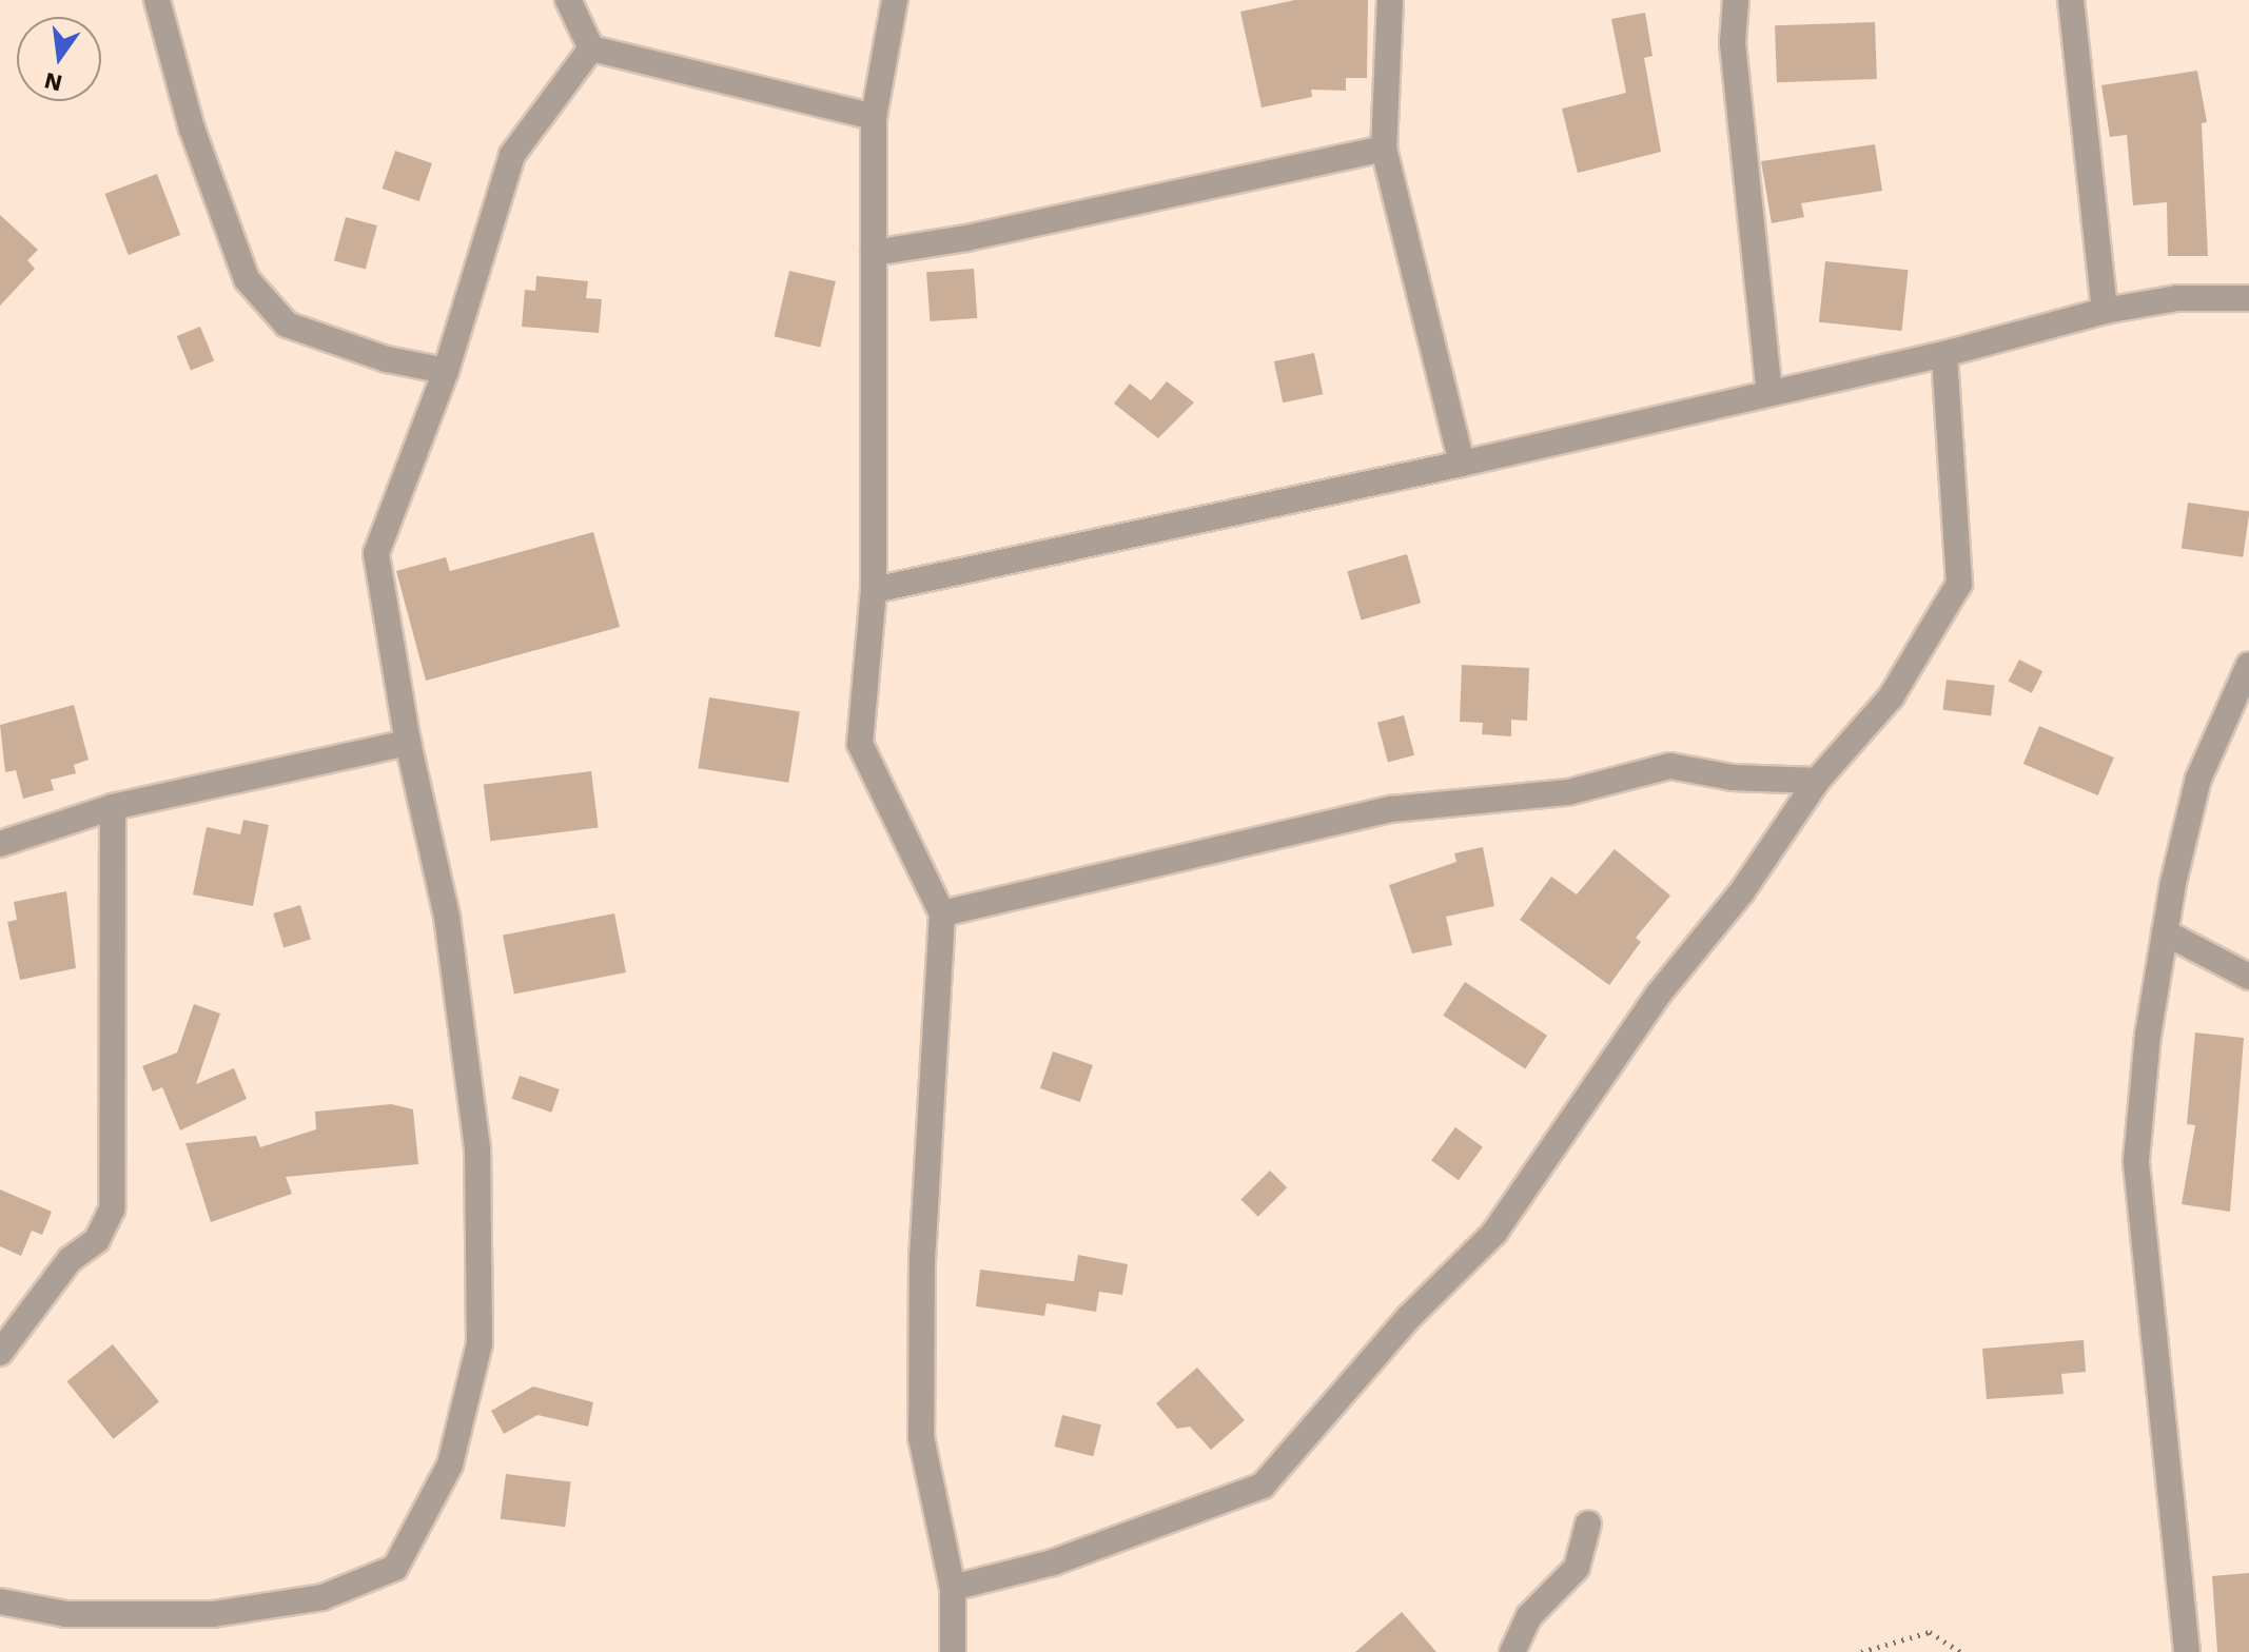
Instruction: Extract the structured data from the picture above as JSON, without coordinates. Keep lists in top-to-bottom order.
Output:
{
  "north": "bottom"
}
